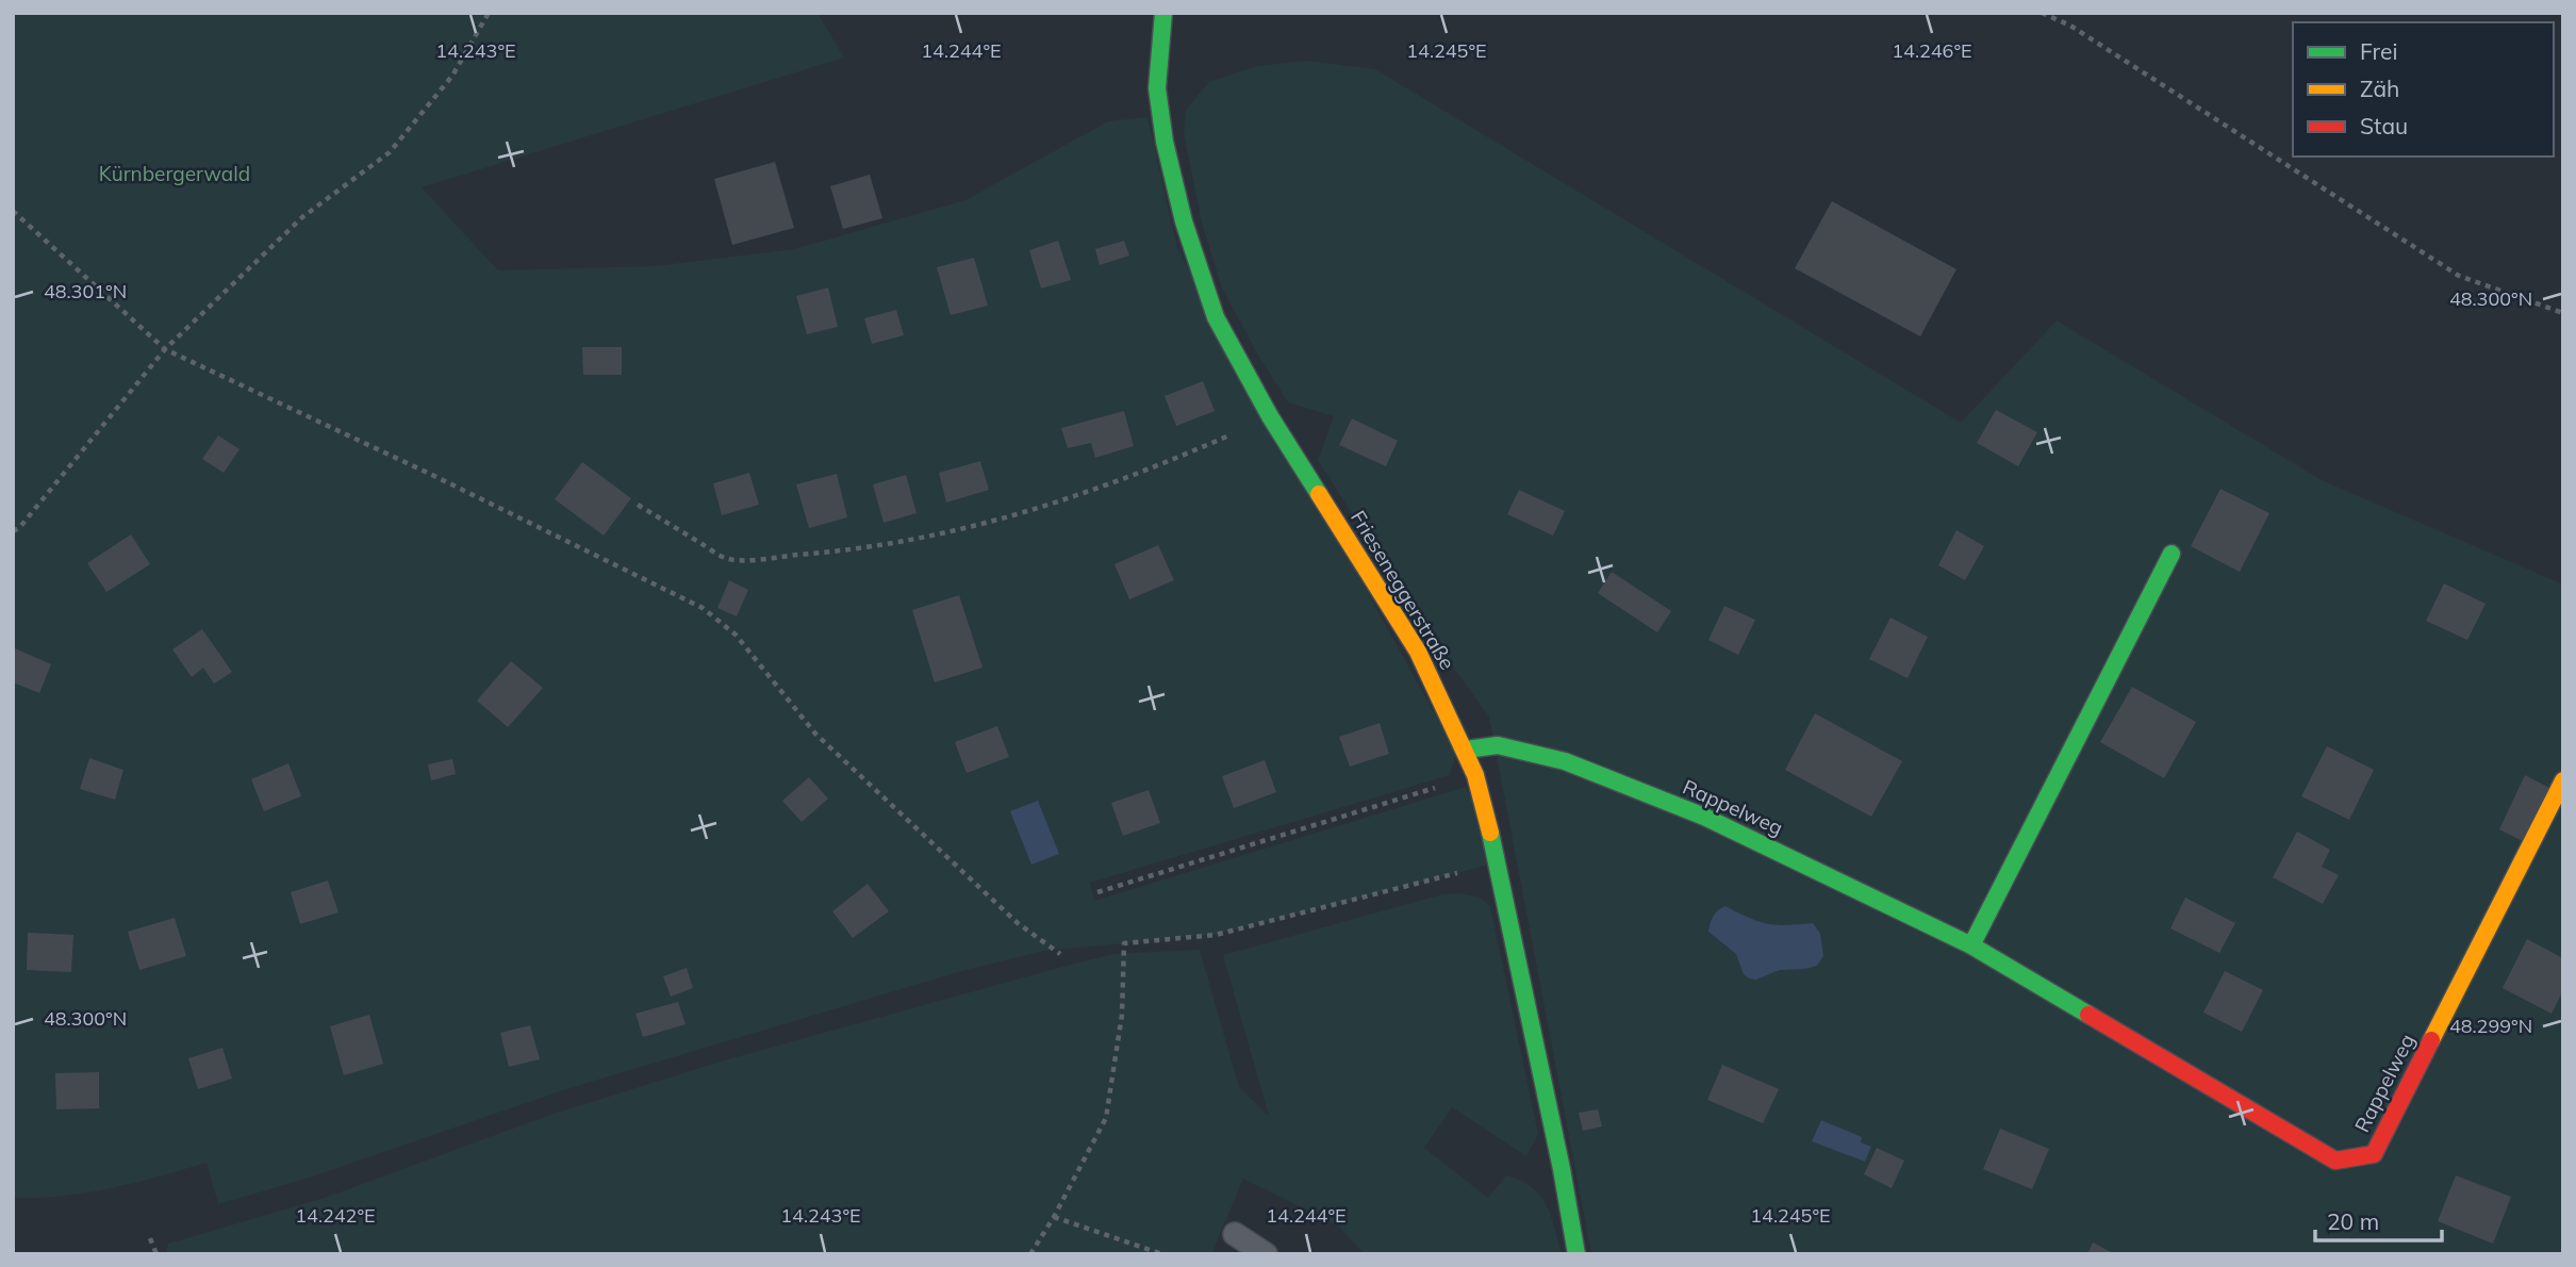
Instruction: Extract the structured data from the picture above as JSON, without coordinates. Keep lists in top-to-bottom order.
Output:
{
  "streets": {
    "street": ["Frieseneggerstraße", "Rappelweg"]
  },
  "crossings": [
    ["Frieseneggerstraße", "Rappelweg"]
  ],
  "parks": ["Kürnbergerwald"],
  "legend": ["Frei", "Zäh", "Stau"],
  "scale_bar": "20 m",
  "coordinates": [
    "14.243°E",
    "14.244°E",
    "14.245°E",
    "14.246°E",
    "48.301°N",
    "48.300°N",
    "48.299°N",
    "14.242°E"
  ]
}
